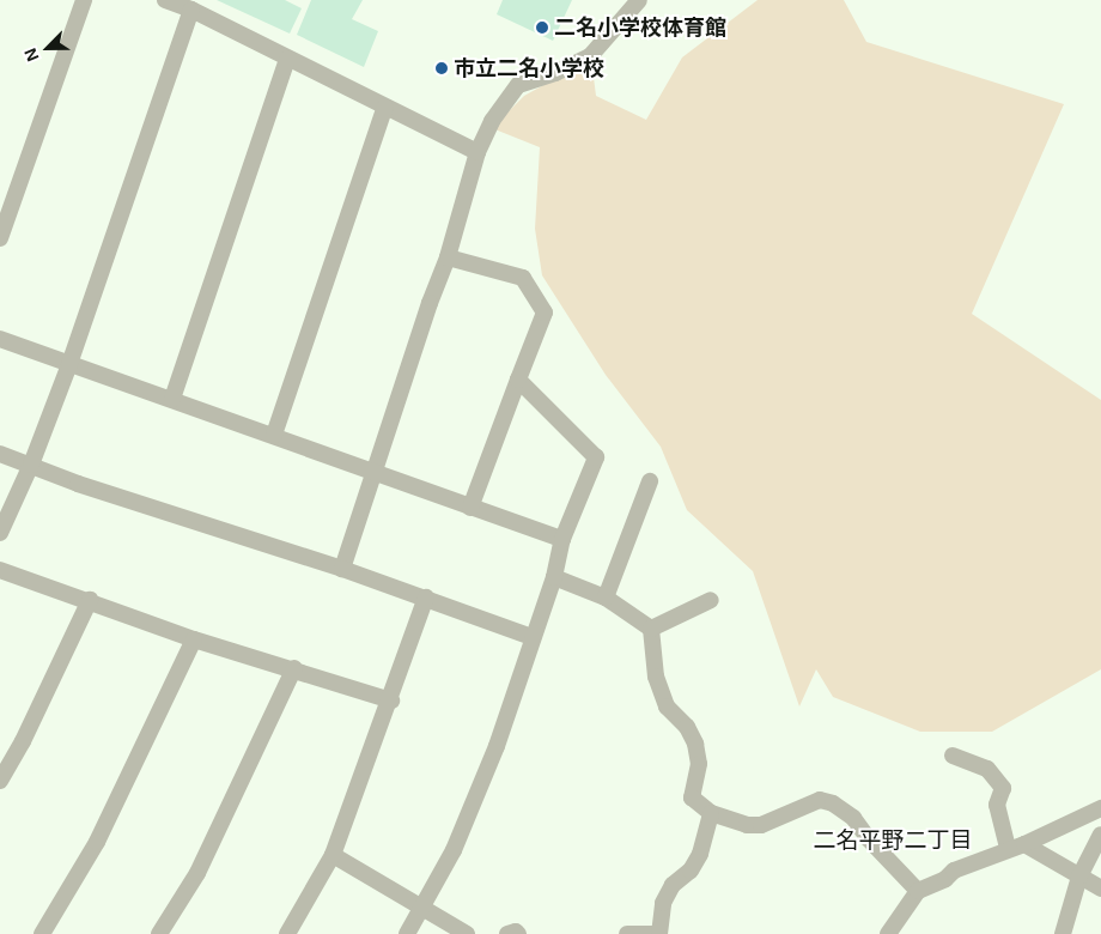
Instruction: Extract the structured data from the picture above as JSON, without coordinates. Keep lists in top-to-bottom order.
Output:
{
  "districts": ["二名平野二丁目"],
  "places": ["二名小学校体育館", "市立二名小学校"],
  "north": "bottom left"
}
